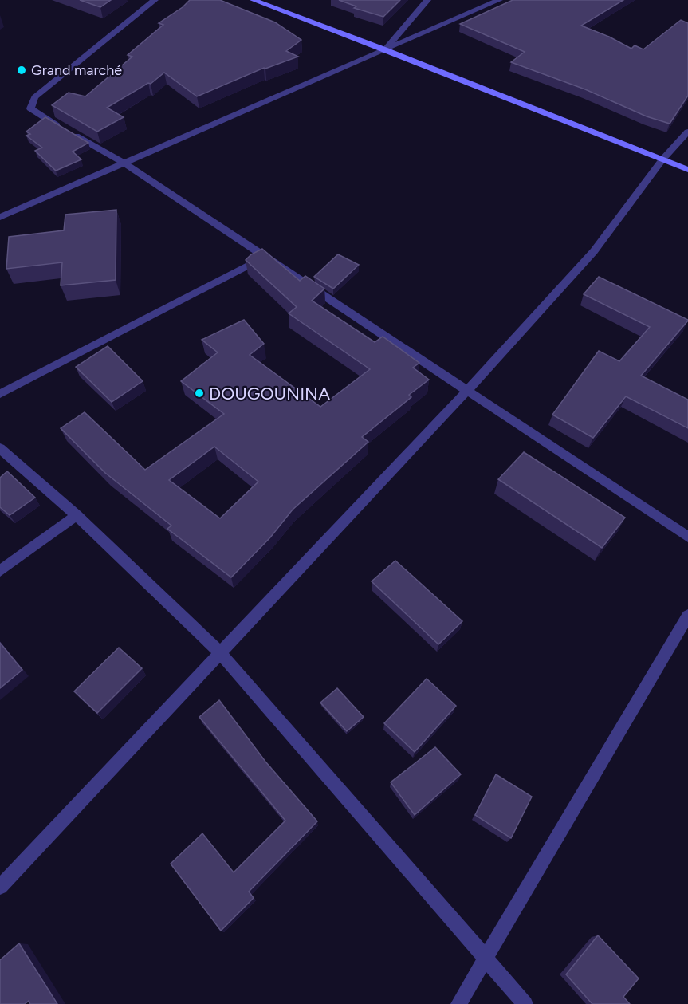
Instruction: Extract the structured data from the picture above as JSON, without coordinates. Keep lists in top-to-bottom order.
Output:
{
  "places": ["Grand marché", "DOUGOUNINA"]
}
